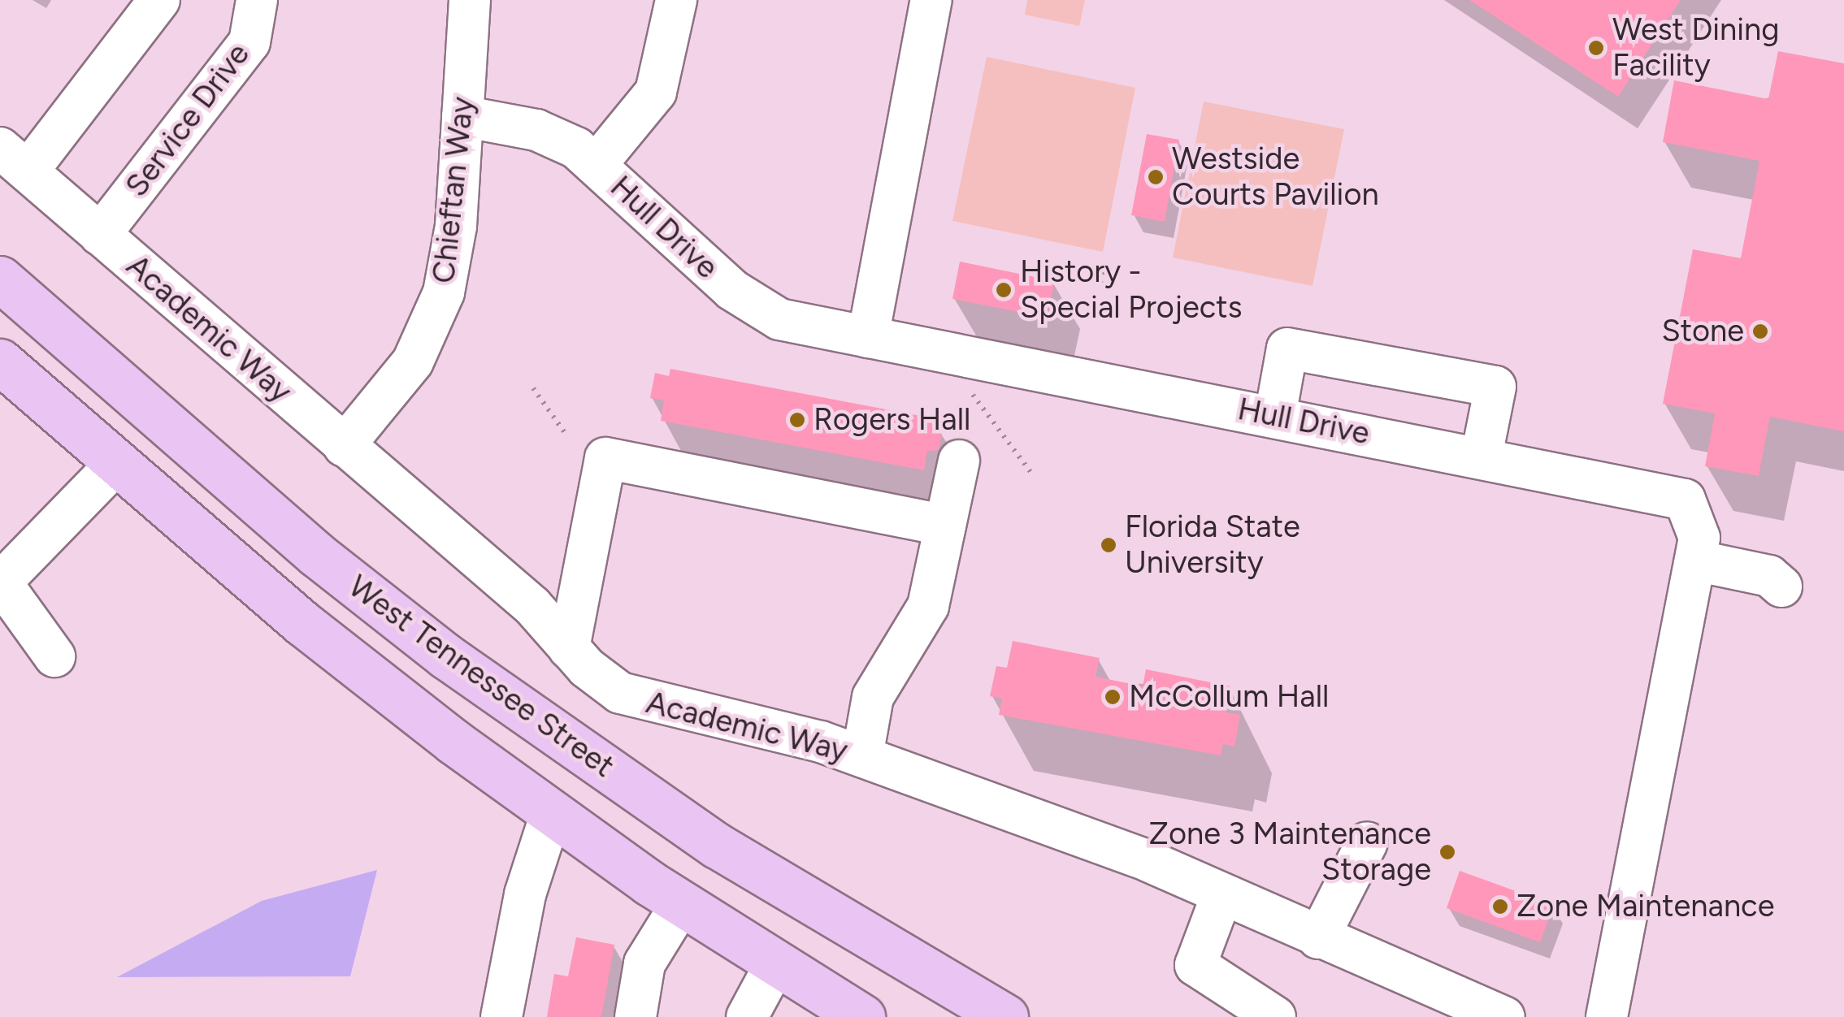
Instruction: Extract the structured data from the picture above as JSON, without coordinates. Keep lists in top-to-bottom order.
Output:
{
  "streets": {
    "main road": ["West Tennessee Street"],
    "street": [
      "Service Drive",
      "Chieftan Way",
      "Hull Drive",
      "Academic Way"
    ]
  },
  "crossings": [
    ["Service Drive", "Academic Way"],
    ["Chieftan Way", "Hull Drive"],
    ["Chieftan Way", "Academic Way"]
  ],
  "places": [
    "West Dining Facility",
    "Westside Courts Pavilion",
    "History - Special Projects",
    "Stone",
    "Rogers Hall",
    "Florida State University",
    "McCollum Hall",
    "Zone 3 Maintenance Storage",
    "Zone Maintenance"
  ]
}
